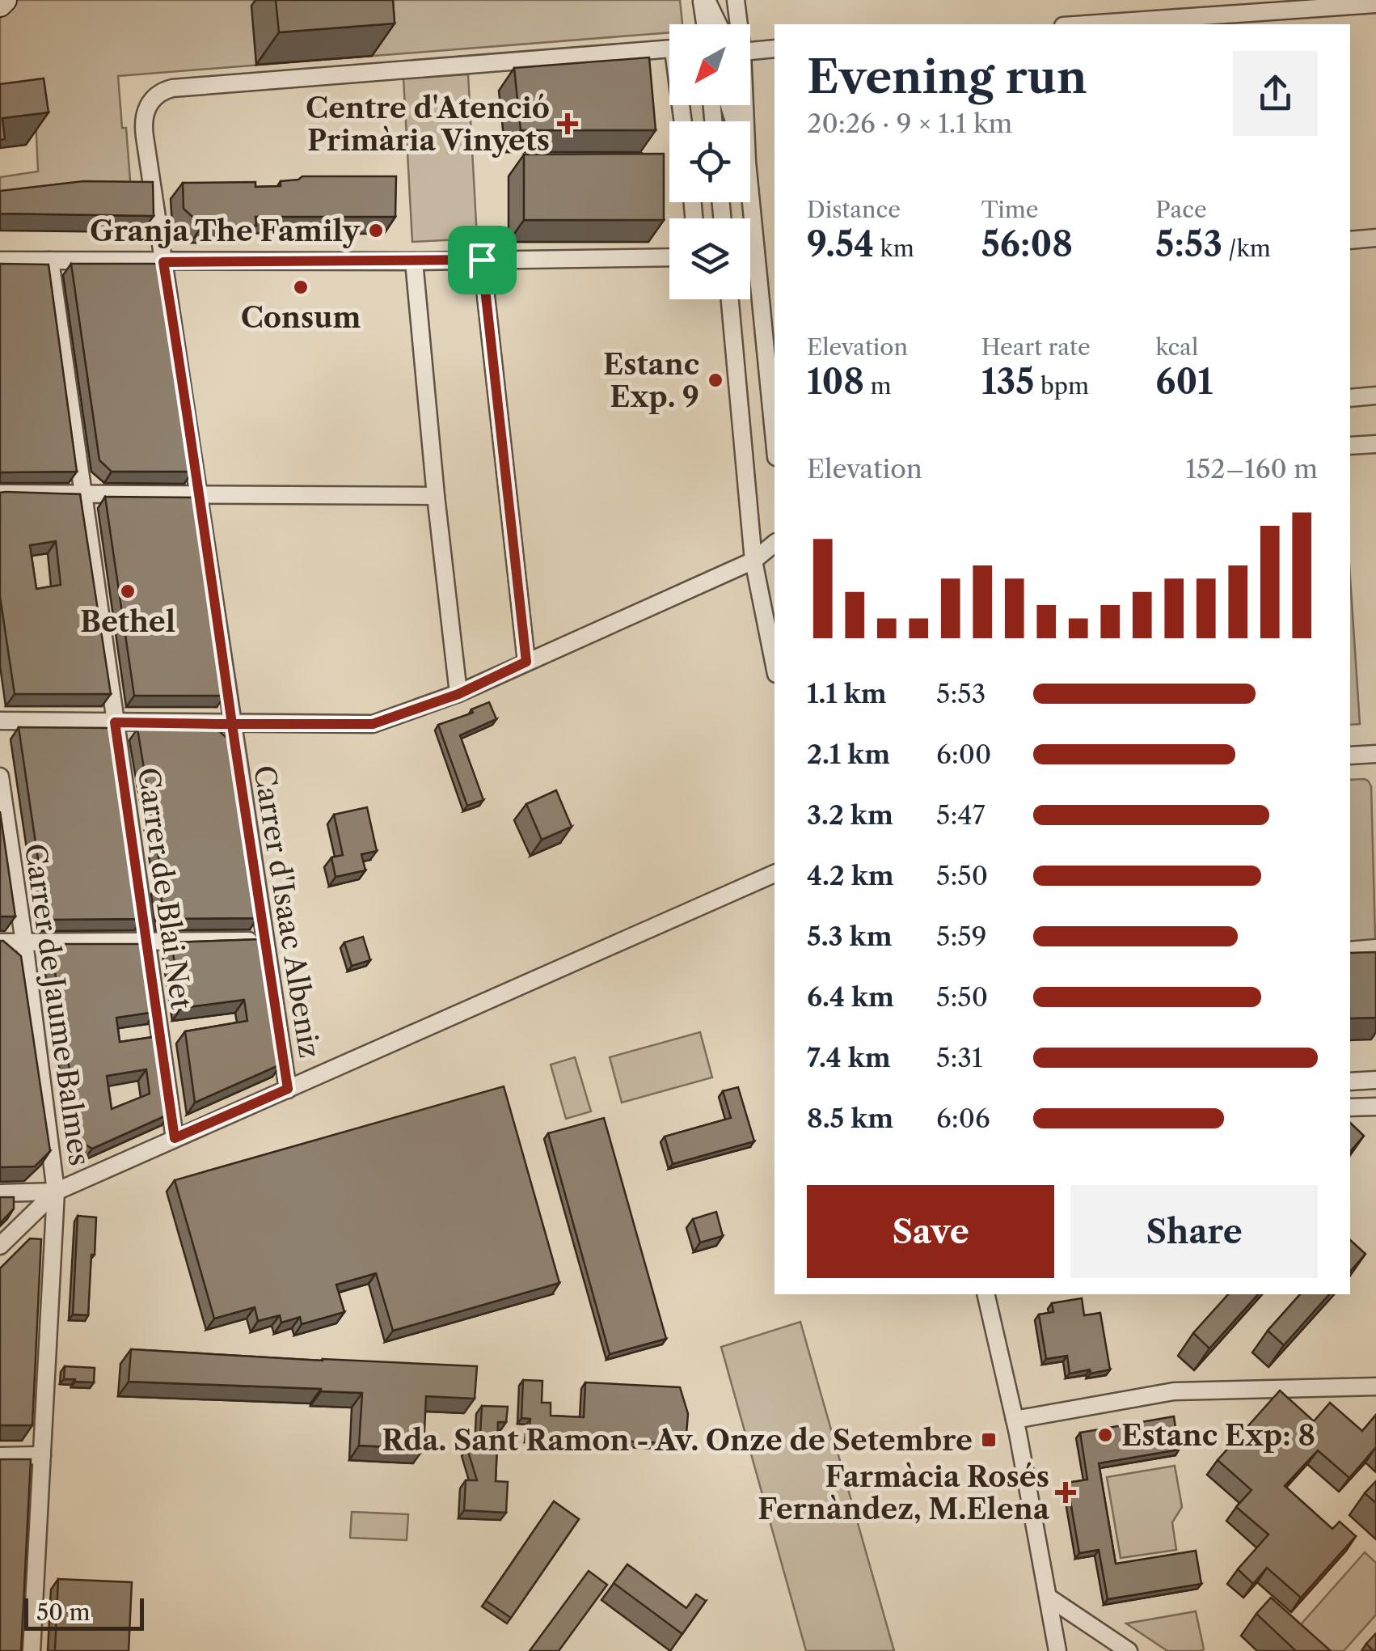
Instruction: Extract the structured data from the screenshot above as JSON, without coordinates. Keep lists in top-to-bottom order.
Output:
{
  "streets": {
    "street": ["Carrer de Blai Net", "Carrer d'Isaac Albeniz", "Carrer de Jaume Balmes"]
  },
  "places": {
    "health": ["Centre d'Atenció Primària Vinyets", "Farmàcia Rosés Fernàndez, M.Elena"],
    "other": [
      "Granja The Family",
      "Consum",
      "Estanc Exp. 9",
      "Bethel",
      "Estanc Exp: 8"
    ],
    "transit": ["Rda. Sant Ramon - Av. Onze de Setembre"]
  },
  "scale_bar": "50 m",
  "north": "bottom left",
  "page": {
    "heading": ["Evening run", "20:26 · 9 × 1.1 km"],
    "stats": [
      ["Distance", "9.54 km"],
      ["Time", "56:08"],
      ["Pace", "5:53 /km"],
      ["Elevation", "108 m"],
      ["Heart rate", "135 bpm"],
      ["kcal", "601"]
    ],
    "chart": ["Elevation", "152–160 m"],
    "list": [
      {
        "name": "1.1 km",
        "note": "5:53"
      },
      {
        "name": "2.1 km",
        "note": "6:00"
      },
      {
        "name": "3.2 km",
        "note": "5:47"
      },
      {
        "name": "4.2 km",
        "note": "5:50"
      },
      {
        "name": "5.3 km",
        "note": "5:59"
      },
      {
        "name": "6.4 km",
        "note": "5:50"
      },
      {
        "name": "7.4 km",
        "note": "5:31"
      },
      {
        "name": "8.5 km",
        "note": "6:06"
      }
    ],
    "buttons": ["Save", "Share"],
    "scale": "50 m"
  }
}
